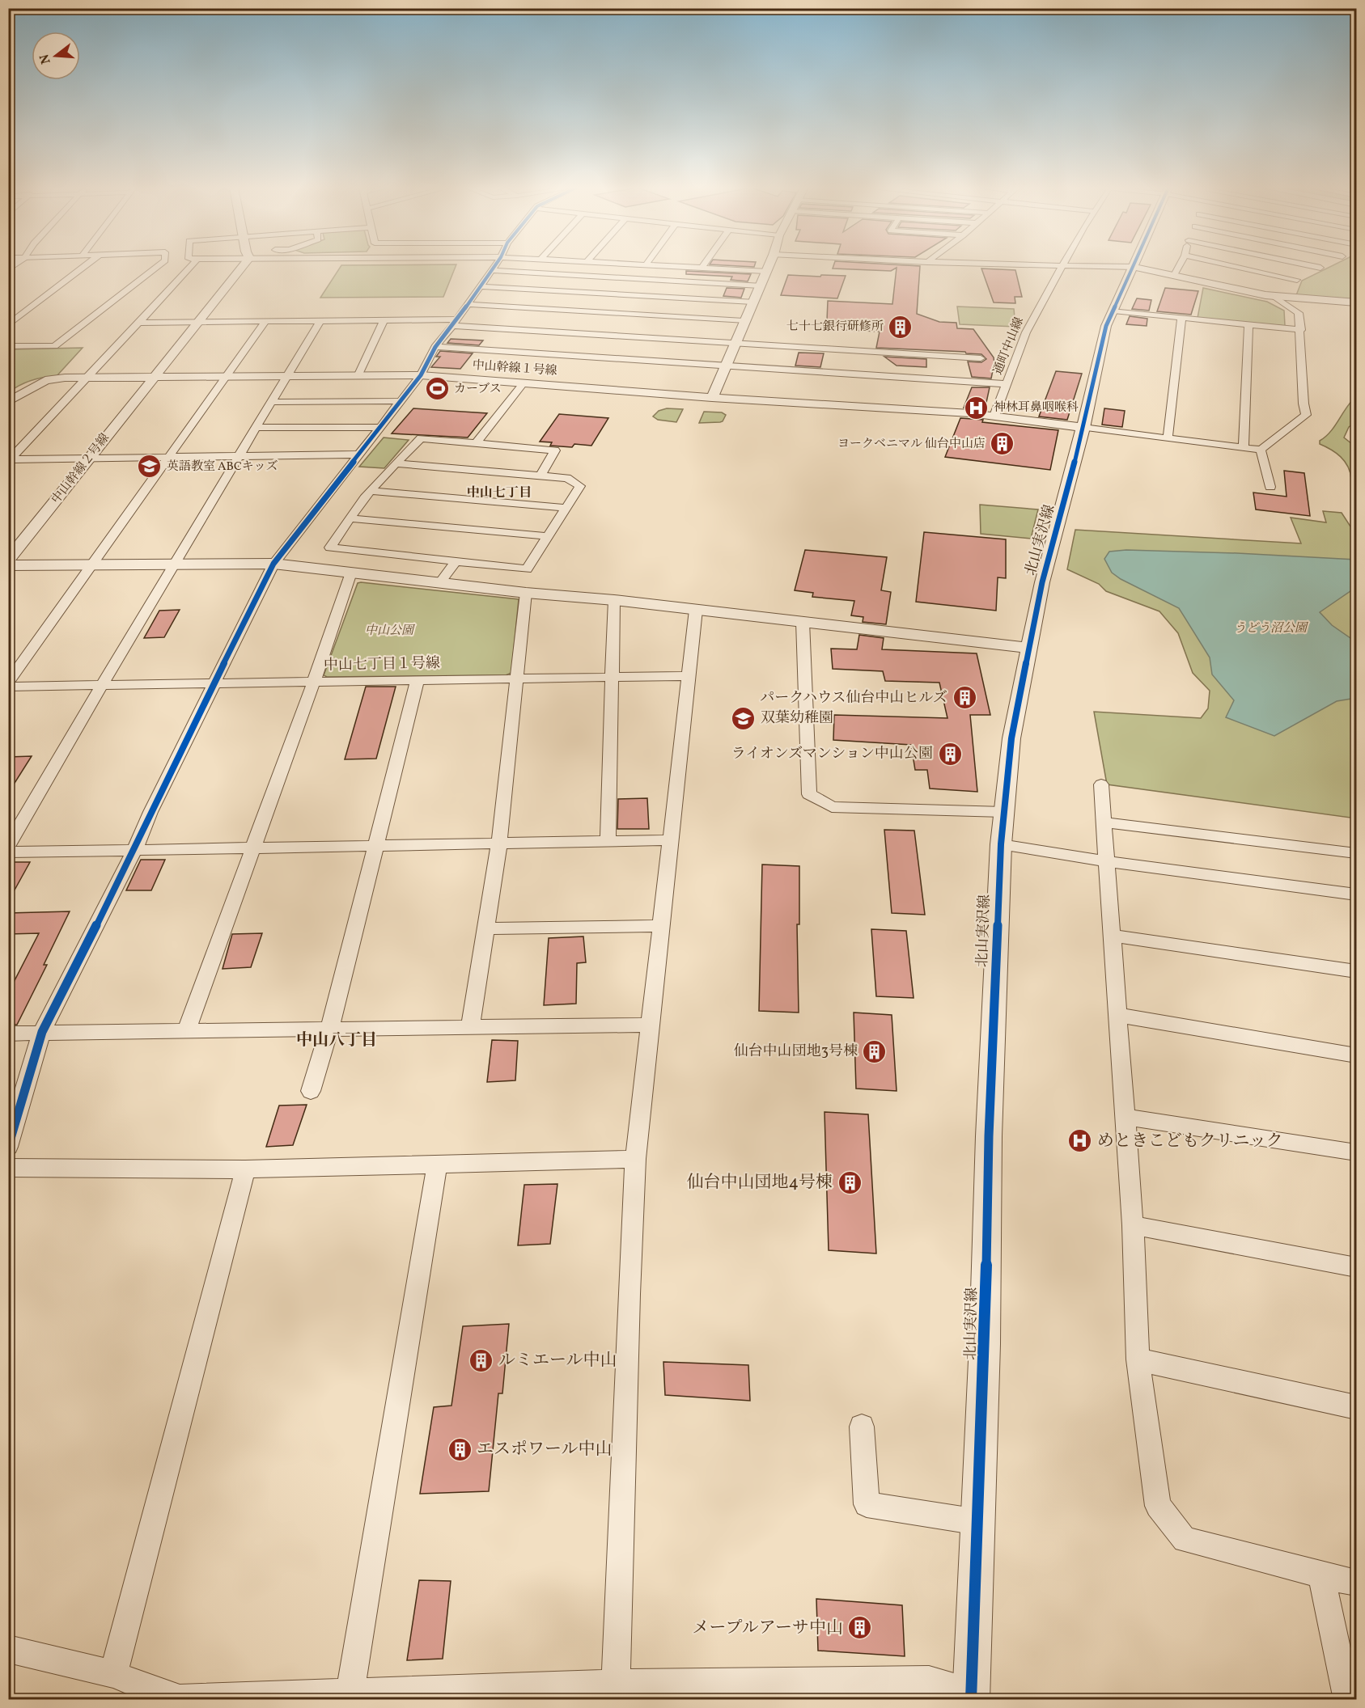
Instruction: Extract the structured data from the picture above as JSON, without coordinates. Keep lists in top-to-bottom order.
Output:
{
  "streets": {
    "street": [
      "通町中山線",
      "中山幹線１号線",
      "中山幹線２号線",
      "北山実沢線",
      "中山七丁目１号線"
    ]
  },
  "crossings": [
    ["通町中山線", "中山幹線１号線"],
    ["中山幹線１号線", "中山幹線２号線"],
    ["中山幹線１号線", "北山実沢線"]
  ],
  "districts": ["中山七丁目", "中山八丁目"],
  "parks": ["うどう沼公園", "中山公園"],
  "places": {
    "building": [
      "七十七銀行研修所",
      "ヨークベニマル 仙台中山店",
      "パークハウス仙台中山ヒルズ",
      "ライオンズマンション中山公園",
      "仙台中山団地3号棟",
      "仙台中山団地4号棟",
      "ルミエール中山",
      "エスポワール中山",
      "メープルアーサ中山"
    ],
    "sports": ["カーブス"],
    "hospital": ["神林耳鼻咽喉科", "めときこどもクリニック"],
    "school or university": ["英語教室 ABCキッズ", "双葉幼稚園"]
  },
  "north": "left"
}
